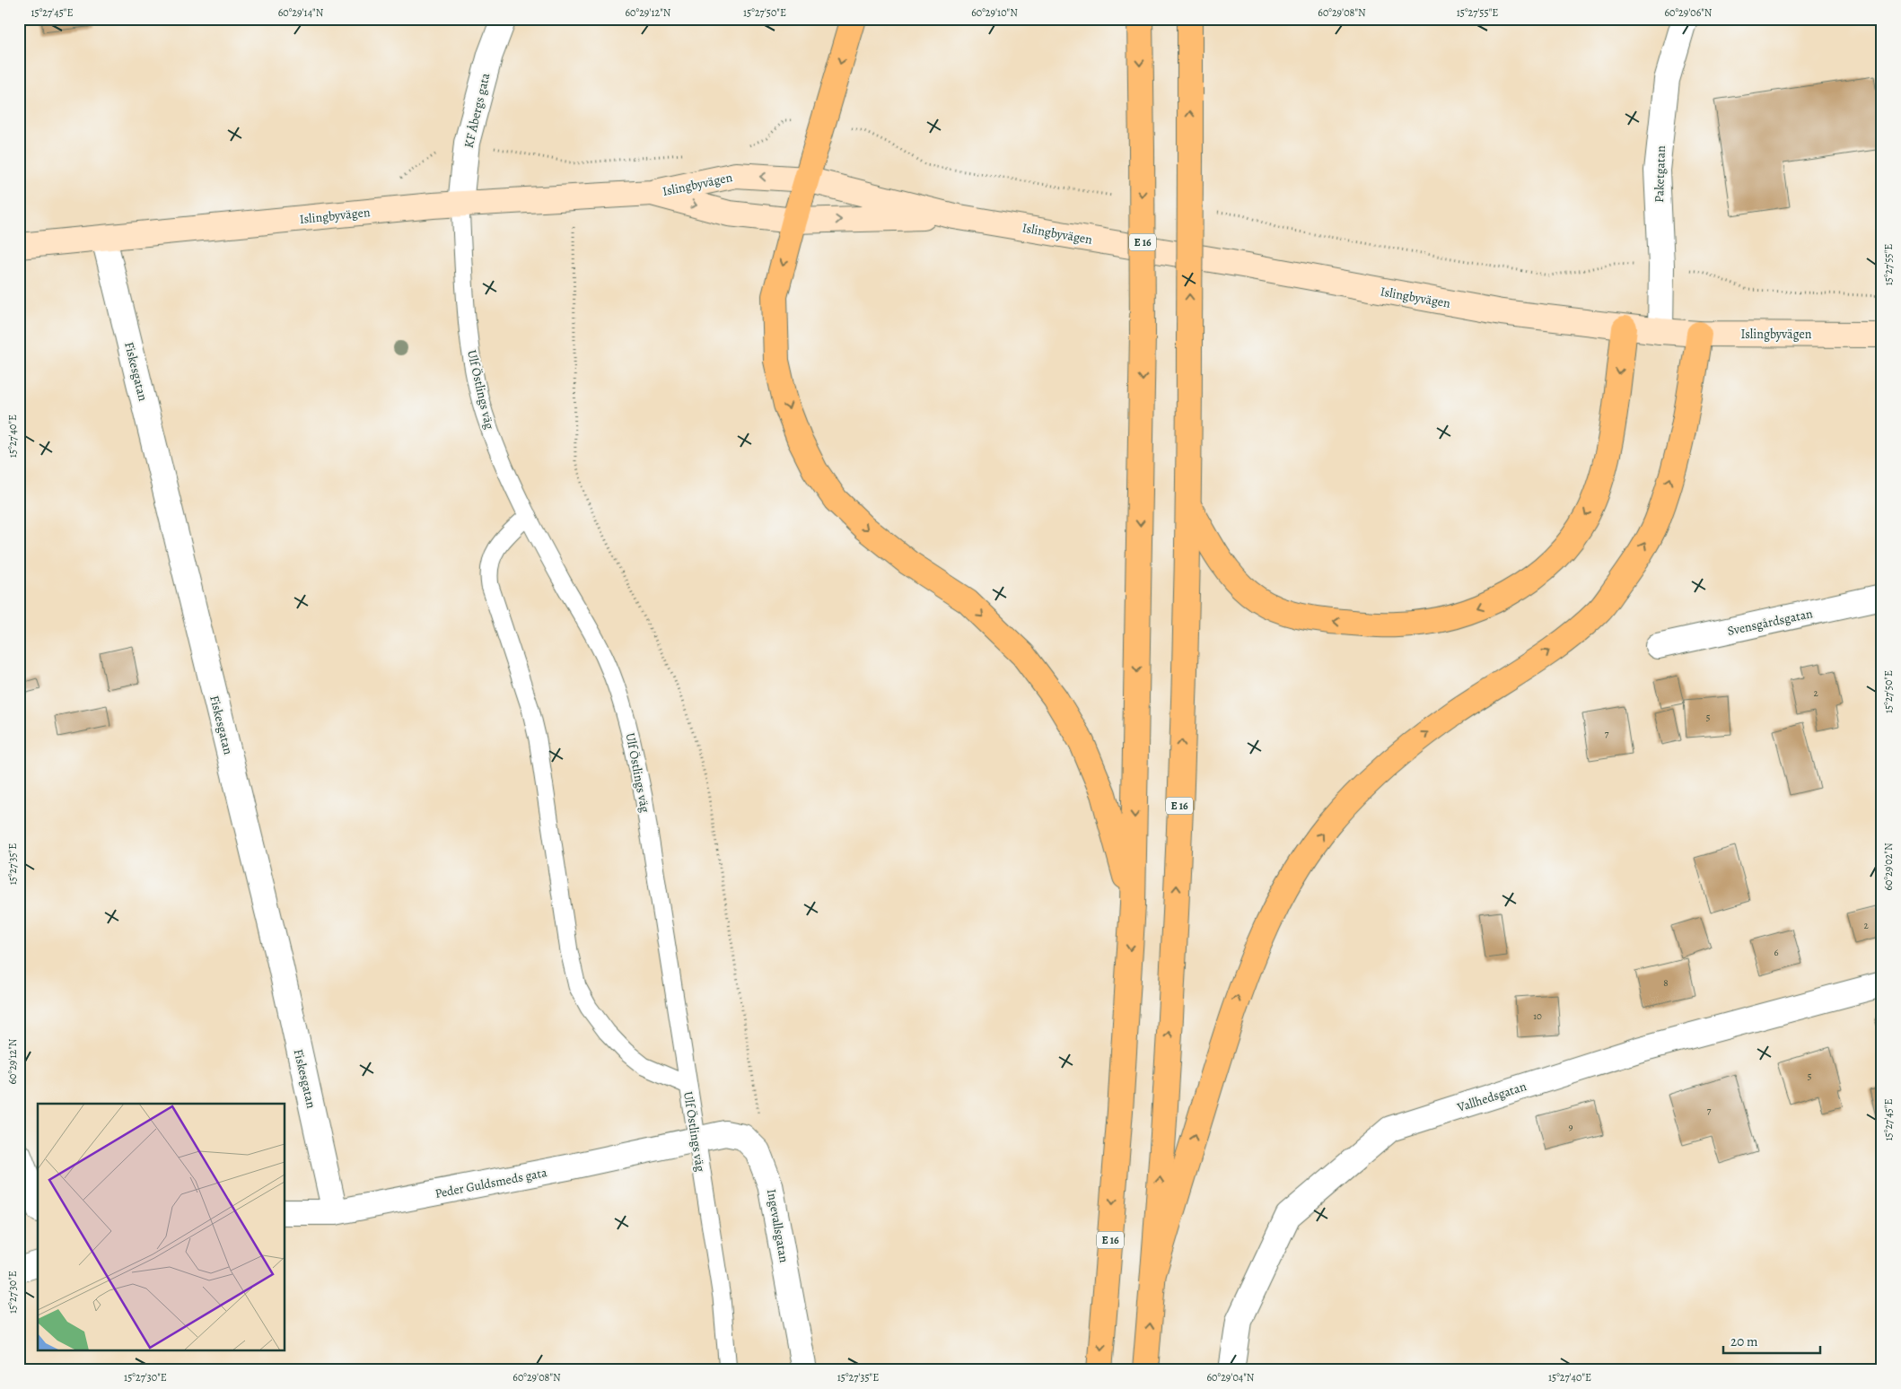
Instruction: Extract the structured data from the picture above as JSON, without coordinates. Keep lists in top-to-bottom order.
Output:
{
  "streets": {
    "highway": ["E 16"],
    "street": [
      "KF Åbergs gata",
      "Paketgatan",
      "Islingbyvägen",
      "Fiskesgatan",
      "Svensgårdsgatan",
      "Vallhedsgatan",
      "Peder Guldsmeds gata",
      "Ingevallsgatan"
    ],
    "lane": ["Ulf Östlings väg"]
  },
  "crossings": [
    ["KF Åbergs gata", "Islingbyvägen"],
    ["KF Åbergs gata", "Ulf Östlings väg"],
    ["Paketgatan", "Islingbyvägen"],
    ["Islingbyvägen", "Fiskesgatan"],
    ["Islingbyvägen", "Ulf Östlings väg"],
    ["Fiskesgatan", "Peder Guldsmeds gata"],
    ["Ulf Östlings väg", "Peder Guldsmeds gata"],
    ["Ulf Östlings väg", "Ingevallsgatan"],
    ["Peder Guldsmeds gata", "Ingevallsgatan"]
  ],
  "house_numbers": [
    "2",
    "5",
    "7",
    "2",
    "6",
    "8",
    "10",
    "5",
    "7",
    "9"
  ],
  "scale_bar": "20 m",
  "coordinates": [
    "15°27'45\"E",
    "60°29'14\"N",
    "60°29'12\"N",
    "15°27'50\"E",
    "60°29'10\"N",
    "60°29'08\"N",
    "15°27'55\"E",
    "60°29'06\"N",
    "15°27'40\"E",
    "15°27'35\"E",
    "60°29'02\"N",
    "15°27'30\"E",
    "60°29'04\"N"
  ]
}
